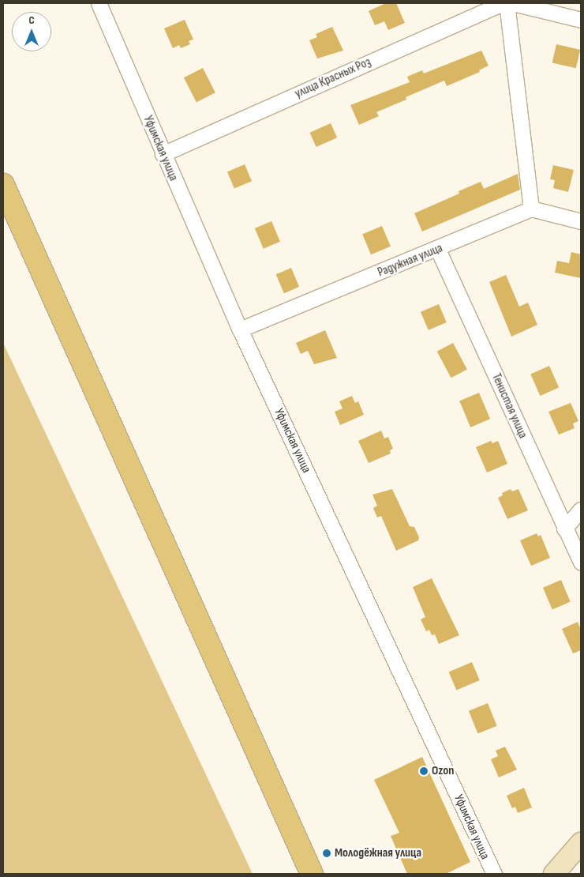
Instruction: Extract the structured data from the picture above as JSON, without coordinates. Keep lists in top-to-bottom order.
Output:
{
  "streets": {
    "street": [
      "улица Красных Роз",
      "Уфимская улица",
      "Радужная улица",
      "Тенистая улица"
    ]
  },
  "crossings": [
    ["улица Красных Роз", "Уфимская улица"],
    ["Уфимская улица", "Радужная улица"],
    ["Радужная улица", "Тенистая улица"]
  ],
  "places": ["Ozon", "Молодёжная улица"],
  "north": "top"
}
